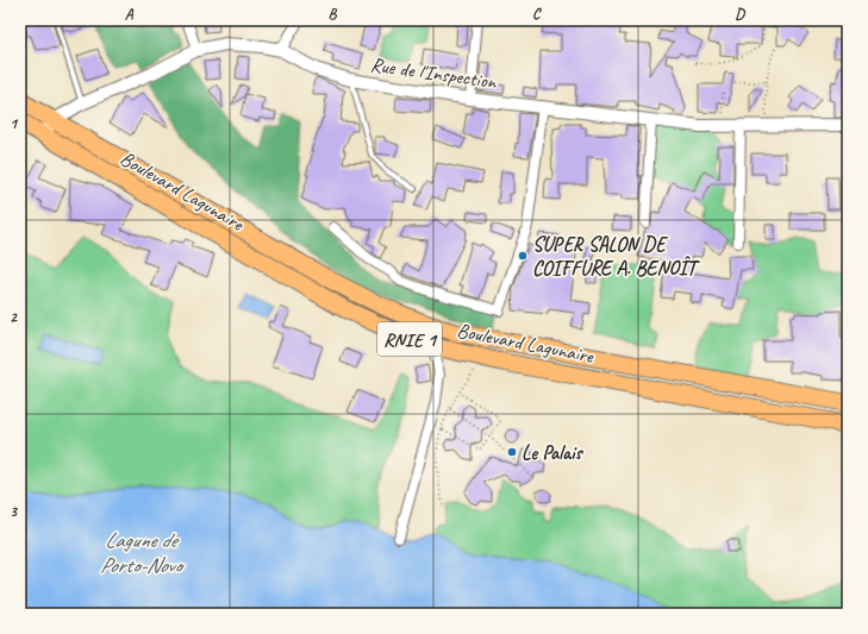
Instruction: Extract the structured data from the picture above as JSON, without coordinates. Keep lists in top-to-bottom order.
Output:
{
  "streets": {
    "highway": ["Boulevard Lagunaire", "RNIE 1"],
    "street": ["Rue de l'Inspection"]
  },
  "crossings": [
    ["Rue de l'Inspection", "Boulevard Lagunaire"]
  ],
  "water": ["Lagune de Porto-Novo"],
  "places": ["SUPER SALON DE COIFFURE A. BENOÎT", "Le Palais"],
  "grid": {
    "columns": [
      "A",
      "B",
      "C",
      "D"
    ],
    "rows": ["1", "2", "3"]
  }
}
